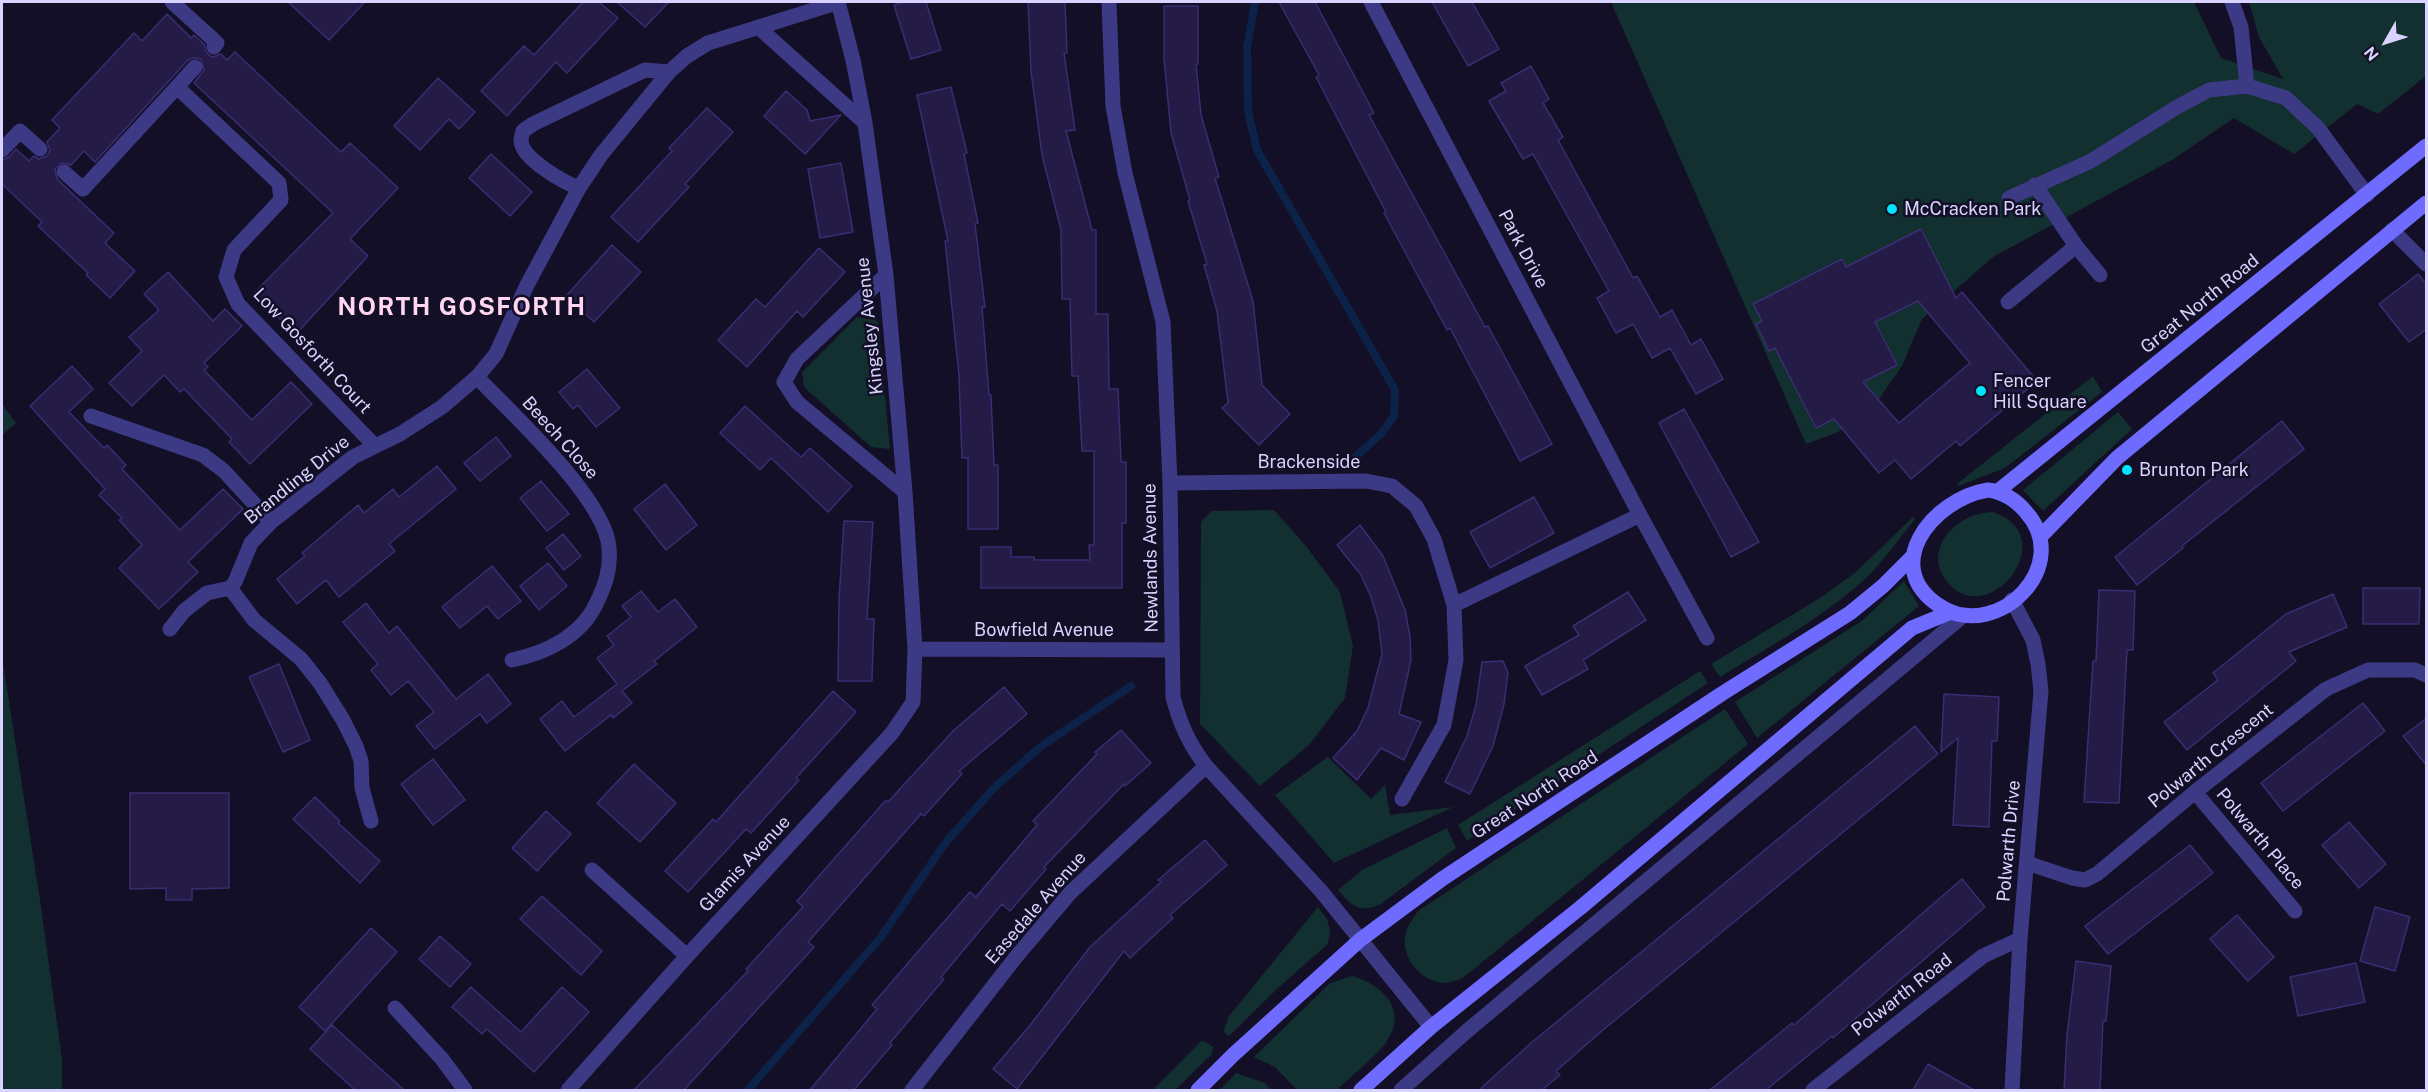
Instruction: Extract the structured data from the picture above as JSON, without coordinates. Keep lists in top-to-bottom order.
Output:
{
  "streets": {
    "main road": ["Great North Road"],
    "street": [
      "Park Drive",
      "Kingsley Avenue",
      "Low Gosforth Court",
      "Beech Close",
      "Brackenside",
      "Brandling Drive",
      "Newlands Avenue",
      "Bowfield Avenue",
      "Polwarth Crescent",
      "Polwarth Place",
      "Polwarth Drive",
      "Glamis Avenue",
      "Easedale Avenue",
      "Polwarth Road"
    ]
  },
  "crossings": [
    ["Great North Road", "Newlands Avenue"],
    ["Great North Road", "Polwarth Drive"],
    ["Kingsley Avenue", "Brandling Drive"],
    ["Kingsley Avenue", "Bowfield Avenue"],
    ["Kingsley Avenue", "Glamis Avenue"],
    ["Low Gosforth Court", "Brandling Drive"],
    ["Beech Close", "Brandling Drive"],
    ["Brackenside", "Newlands Avenue"],
    ["Newlands Avenue", "Bowfield Avenue"],
    ["Newlands Avenue", "Easedale Avenue"],
    ["Bowfield Avenue", "Glamis Avenue"],
    ["Polwarth Crescent", "Polwarth Place"],
    ["Polwarth Crescent", "Polwarth Drive"],
    ["Polwarth Drive", "Polwarth Road"]
  ],
  "districts": ["NORTH GOSFORTH"],
  "places": ["McCracken Park", "Fencer Hill Square", "Brunton Park"],
  "north": "bottom left"
}
